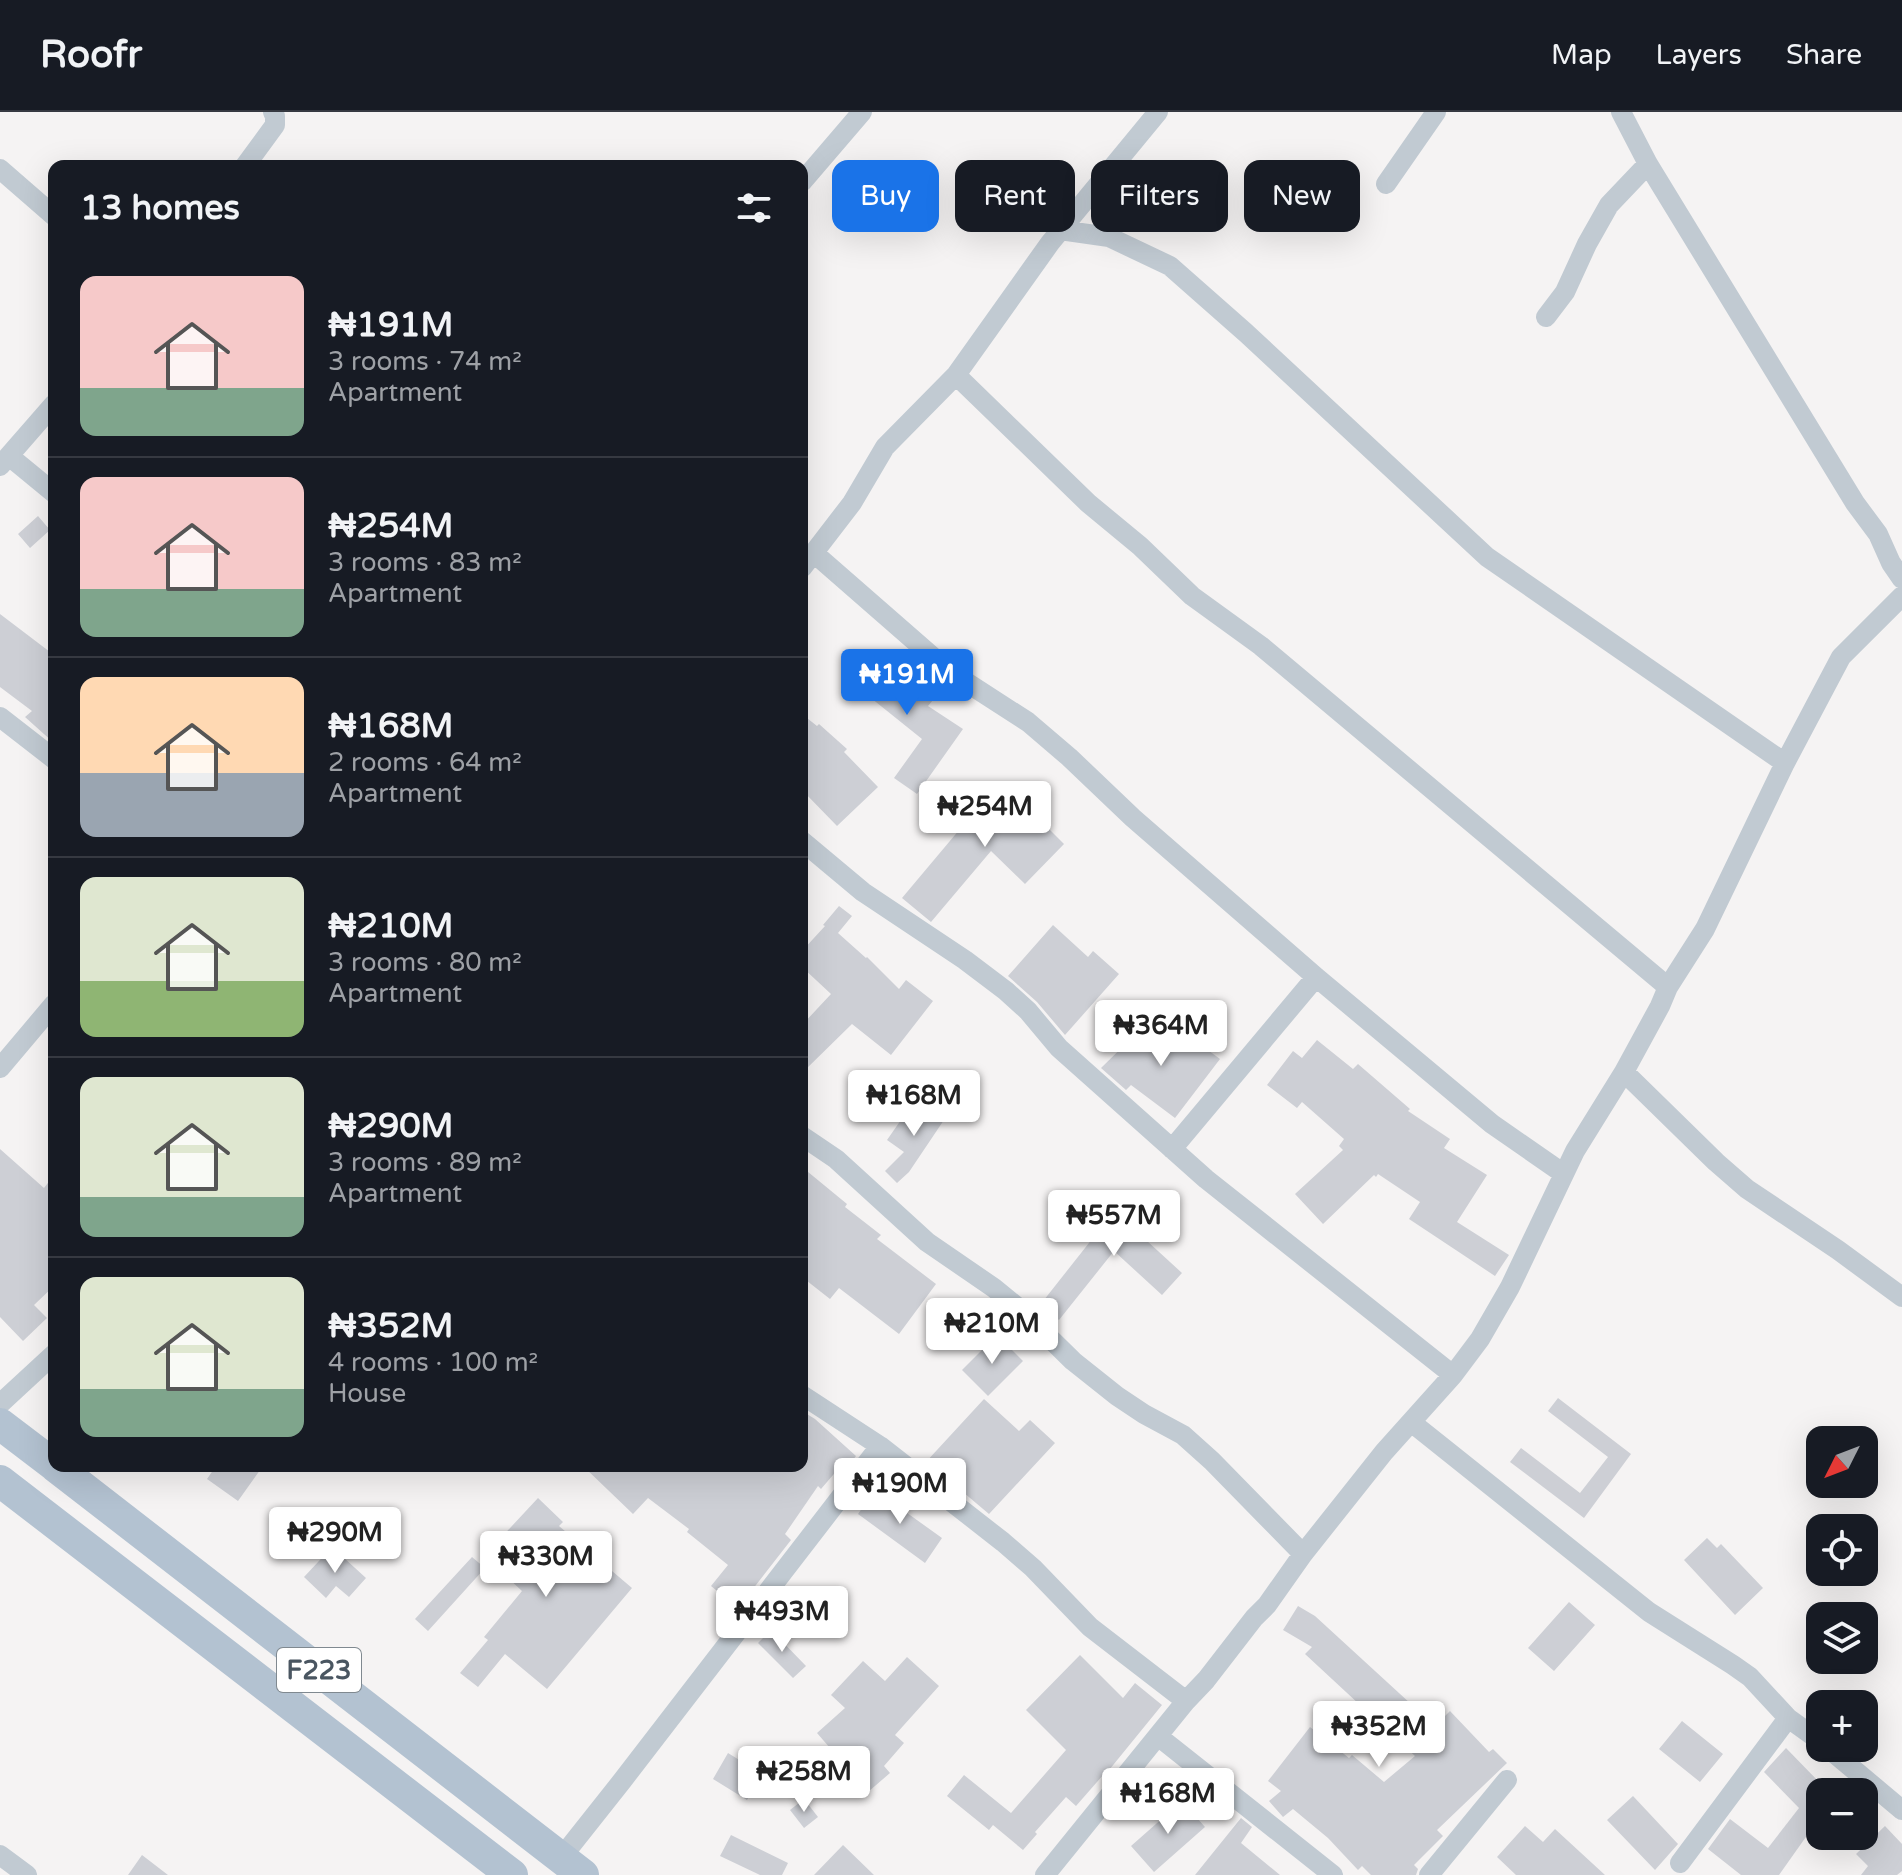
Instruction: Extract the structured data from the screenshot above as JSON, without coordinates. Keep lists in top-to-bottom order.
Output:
{
  "streets": {
    "main road": ["F223"]
  },
  "north": "bottom left",
  "page": {
    "header": "Roofr",
    "nav": ["Map", "Layers", "Share"],
    "chip": [
      "Buy",
      "Rent",
      "Filters",
      "New"
    ],
    "heading": "13 homes",
    "list": [
      {
        "name": "₦191M",
        "note": "3 rooms · 74 m² · Apartment"
      },
      {
        "name": "₦254M",
        "note": "3 rooms · 83 m² · Apartment"
      },
      {
        "name": "₦168M",
        "note": "2 rooms · 64 m² · Apartment"
      },
      {
        "name": "₦210M",
        "note": "3 rooms · 80 m² · Apartment"
      },
      {
        "name": "₦290M",
        "note": "3 rooms · 89 m² · Apartment"
      },
      {
        "name": "₦352M",
        "note": "4 rooms · 100 m² · House"
      }
    ],
    "price": [
      "₦191M",
      "₦254M",
      "₦364M",
      "₦168M",
      "₦557M",
      "₦210M",
      "₦190M",
      "₦290M",
      "₦330M",
      "₦493M",
      "₦352M",
      "₦258M",
      "₦168M"
    ],
    "map_buttons": ["+", "−"]
  }
}
